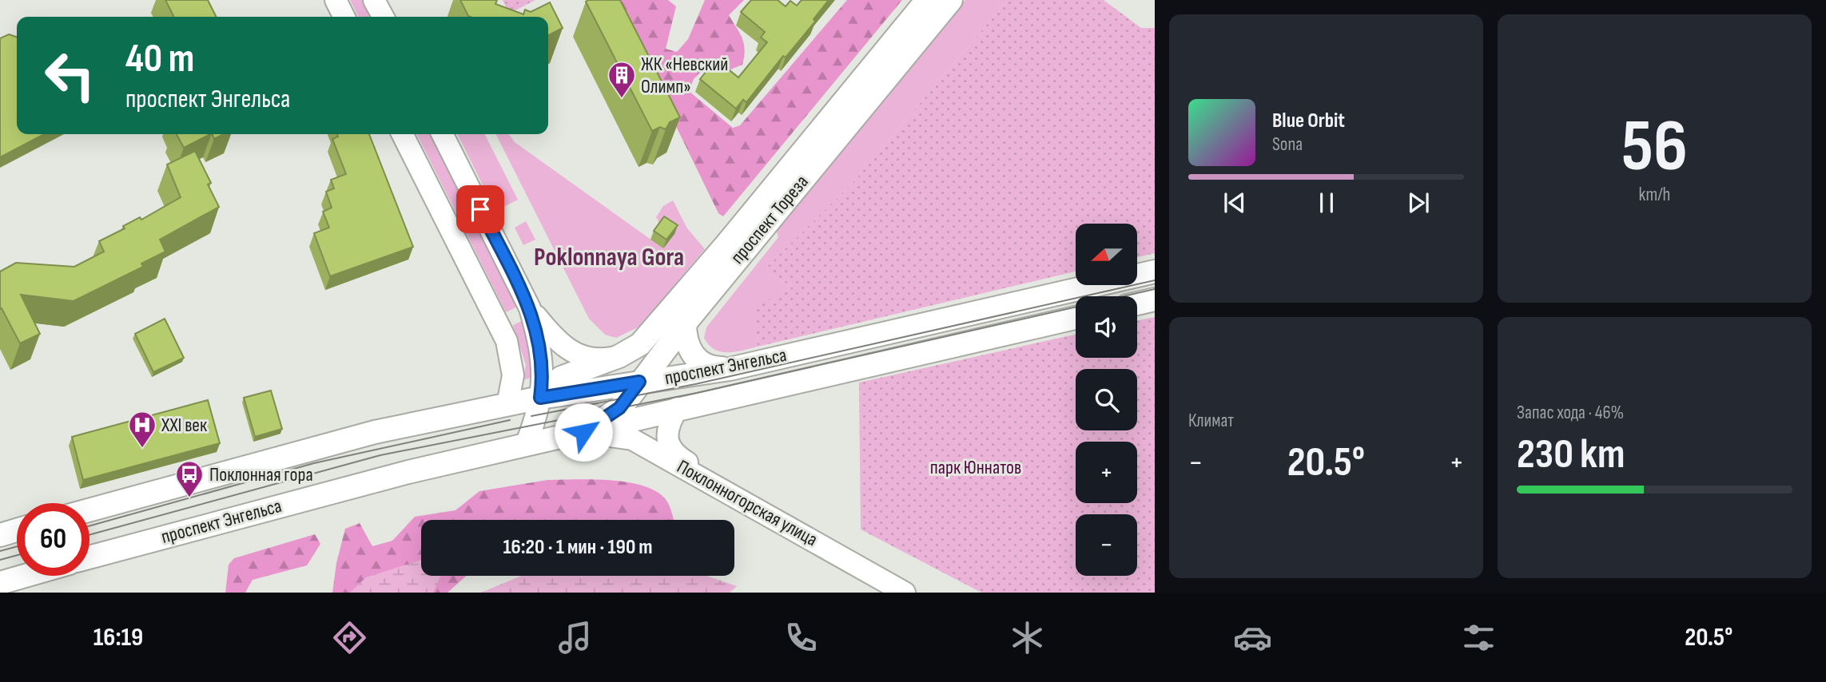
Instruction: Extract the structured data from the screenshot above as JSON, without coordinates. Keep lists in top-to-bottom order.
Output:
{
  "streets": {
    "main road": ["проспект Тореза", "проспект Энгельса", "Поклонногорская улица"]
  },
  "crossings": [
    ["проспект Тореза", "проспект Энгельса"],
    ["проспект Тореза", "Поклонногорская улица"],
    ["проспект Энгельса", "Поклонногорская улица"]
  ],
  "districts": ["Poklonnaya Gora"],
  "parks": ["парк Юннатов"],
  "places": {
    "building": ["ЖК «Невский Олимп»"],
    "hospital": ["XXI век"],
    "bus stop": ["Поклонная гора"]
  },
  "north": "left",
  "page": {
    "tile": [
      ["56", "km/h"],
      "Климат",
      ["Запас хода · 46%", "230 km"]
    ],
    "turn": ["40 m", "проспект Энгельса"],
    "song": ["Blue Orbit", "Sona"],
    "map_buttons": ["+", "−"],
    "heat": ["−", "20.5°", "+"],
    "limit": "60",
    "trip": "16:20 · 1 мин · 190 m",
    "tabs": ["16:19", "20.5°"]
  }
}
